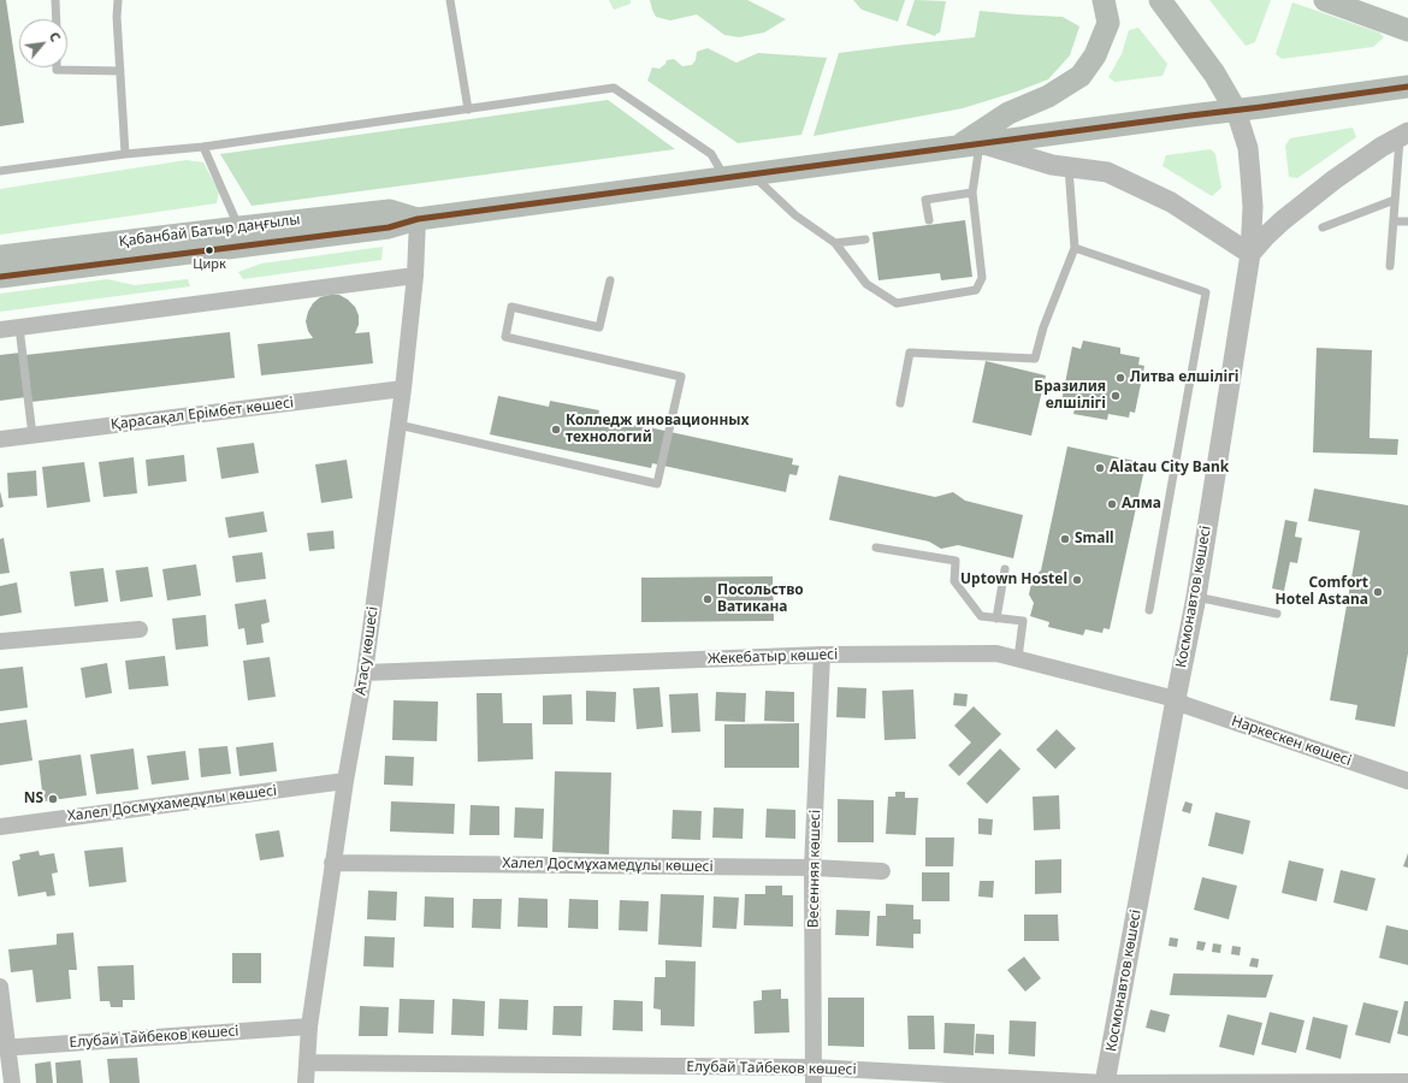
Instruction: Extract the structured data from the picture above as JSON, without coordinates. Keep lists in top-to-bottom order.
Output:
{
  "streets": {
    "main road": ["Қабанбай Батыр даңғылы"],
    "street": [
      "Қарасақал Ерімбет көшесі",
      "Космонавтов көшесі",
      "Атасу көшесі",
      "Жекебатыр көшесі",
      "Наркескен көшесі",
      "Халел Досмұхамедұлы көшесі",
      "Весенняя көшесі",
      "Елубай Тайбеков көшесі"
    ]
  },
  "crossings": [
    ["Қабанбай Батыр даңғылы", "Космонавтов көшесі"],
    ["Қабанбай Батыр даңғылы", "Атасу көшесі"],
    ["Қарасақал Ерімбет көшесі", "Атасу көшесі"],
    ["Космонавтов көшесі", "Жекебатыр көшесі"],
    ["Космонавтов көшесі", "Наркескен көшесі"],
    ["Космонавтов көшесі", "Елубай Тайбеков көшесі"],
    ["Атасу көшесі", "Жекебатыр көшесі"],
    ["Атасу көшесі", "Халел Досмұхамедұлы көшесі"],
    ["Атасу көшесі", "Елубай Тайбеков көшесі"],
    ["Жекебатыр көшесі", "Наркескен көшесі"],
    ["Жекебатыр көшесі", "Весенняя көшесі"],
    ["Халел Досмұхамедұлы көшесі", "Весенняя көшесі"],
    ["Весенняя көшесі", "Елубай Тайбеков көшесі"]
  ],
  "places": [
    "Цирк",
    "Литва елшілігі",
    "Бразилия елшілігі",
    "Колледж иновационных технологий",
    "Alatau City Bank",
    "Алма",
    "Small",
    "Uptown Hostel",
    "Comfort Hotel Astana",
    "Посольство Ватикана",
    "NS"
  ],
  "north": "top right"
}
